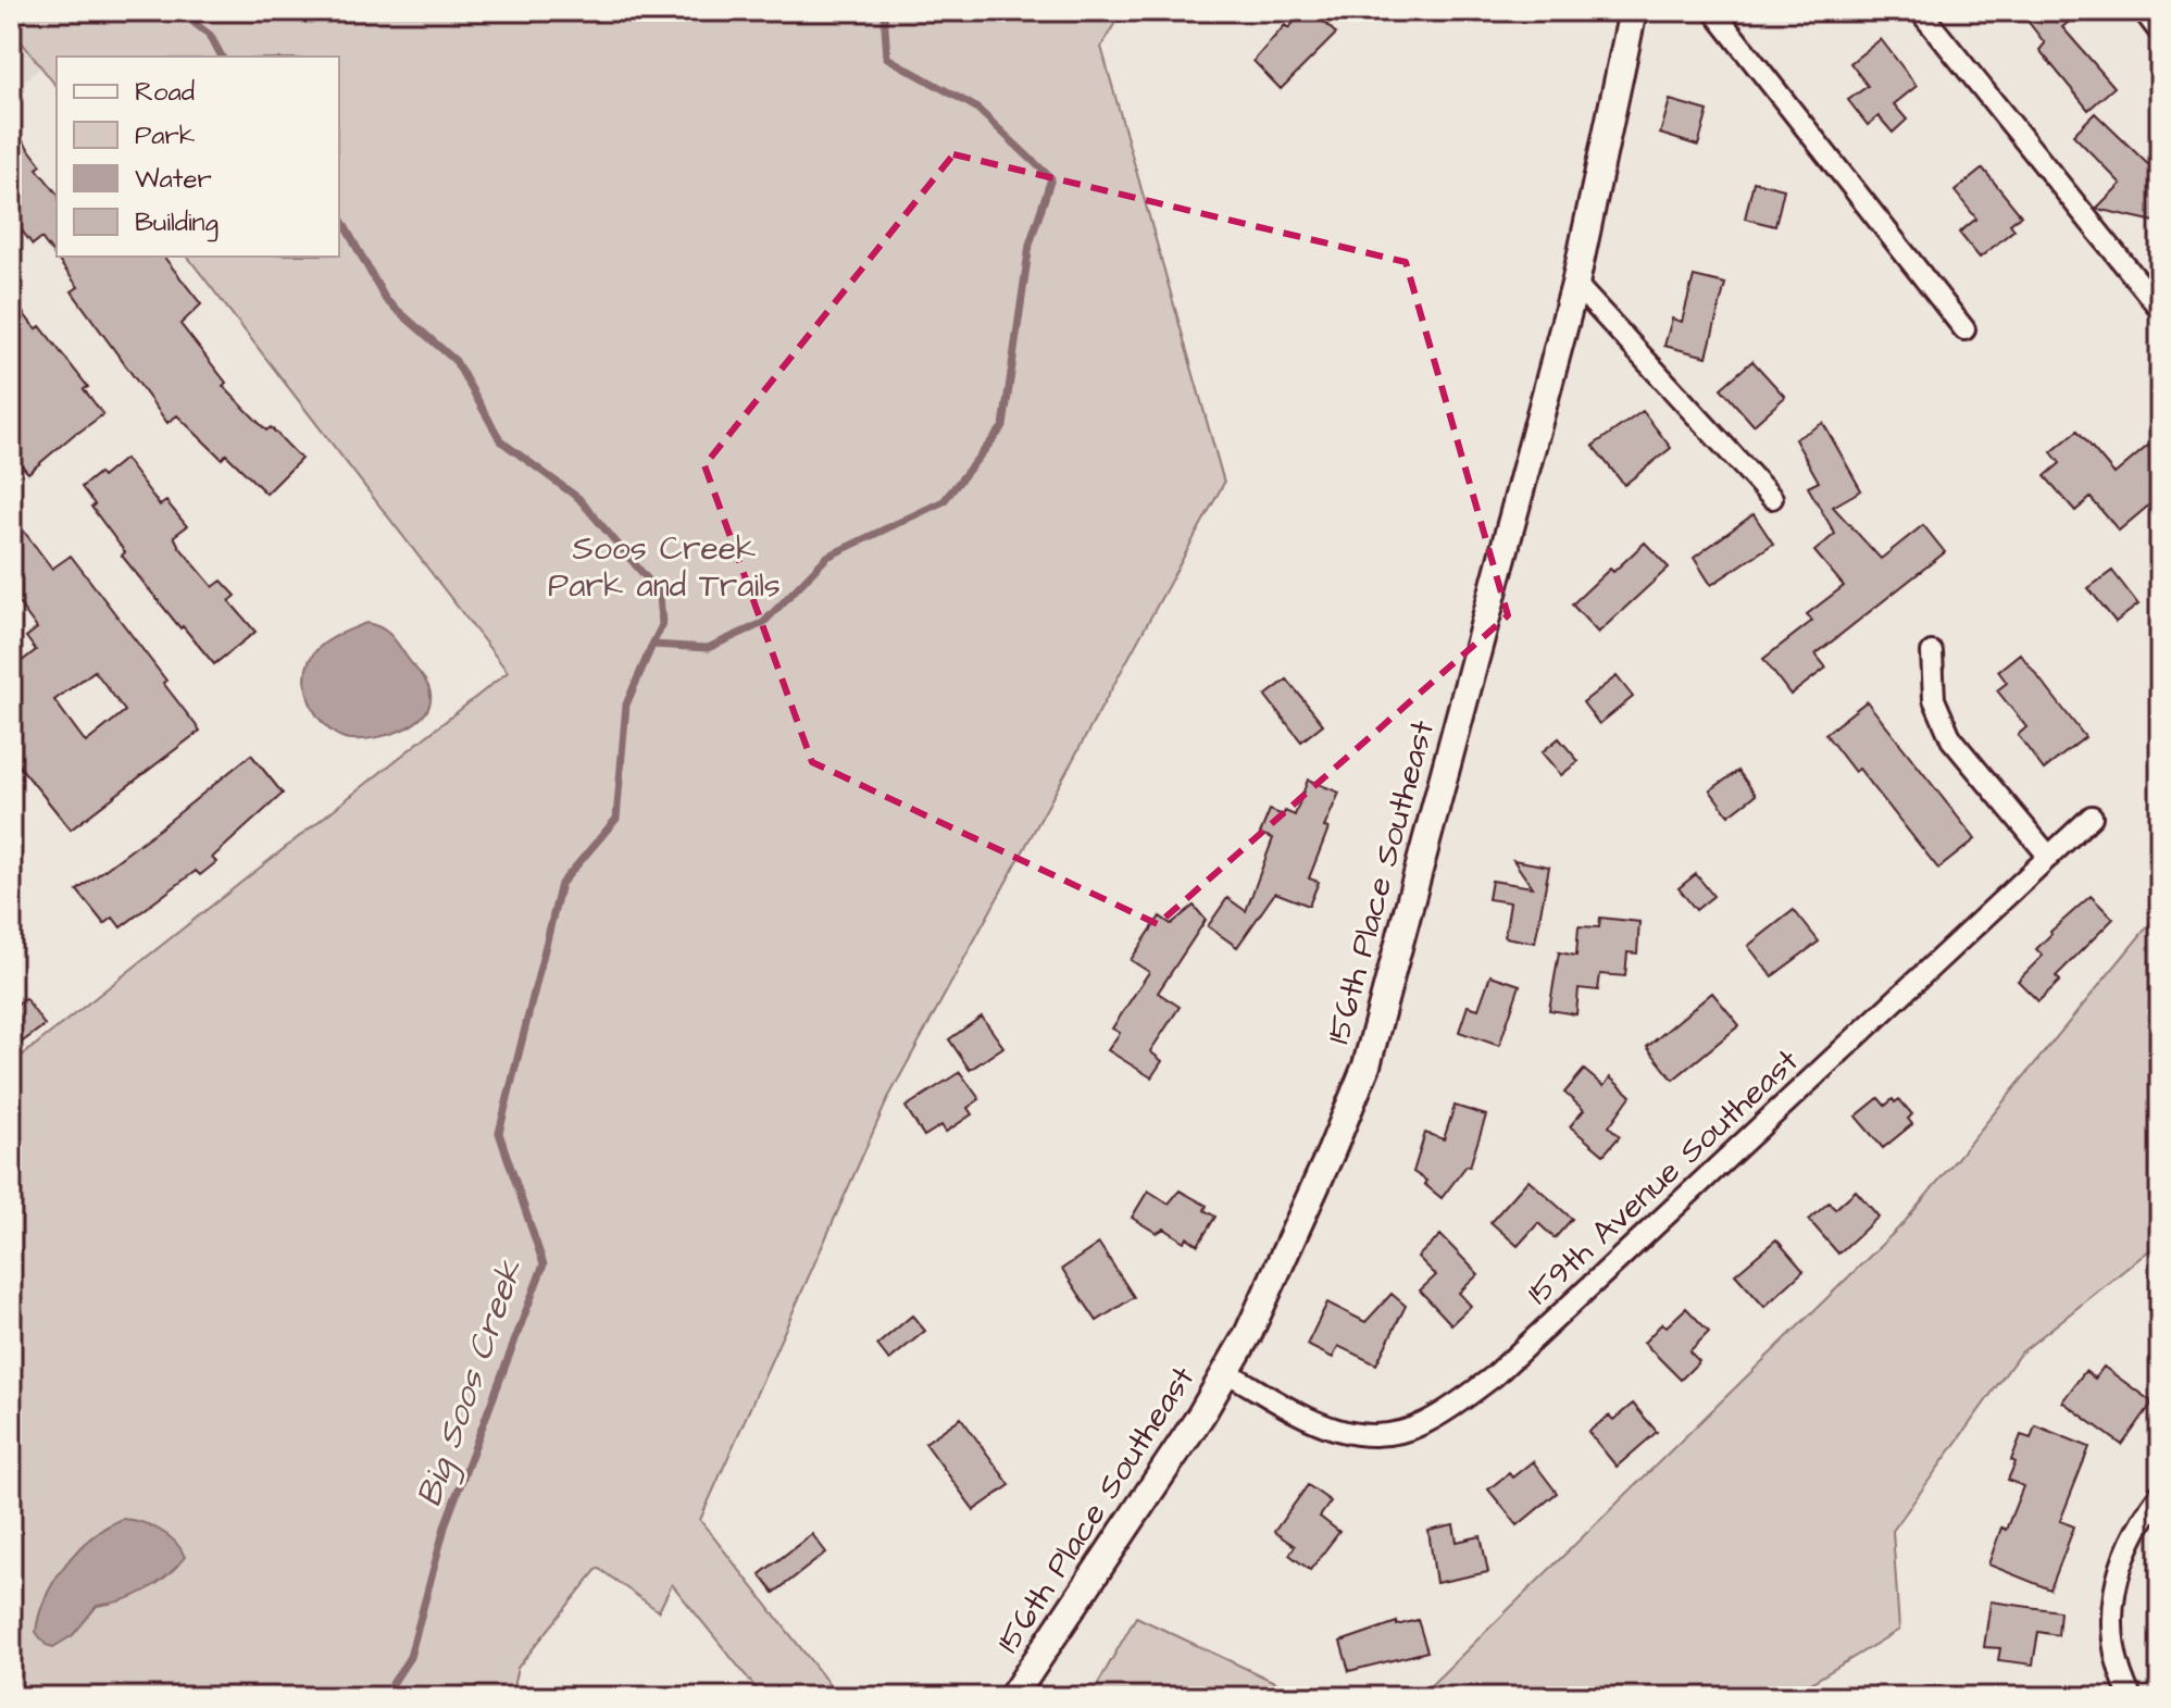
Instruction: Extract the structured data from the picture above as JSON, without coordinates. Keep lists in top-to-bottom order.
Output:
{
  "streets": {
    "street": ["156th Place Southeast", "159th Avenue Southeast"]
  },
  "crossings": [
    ["156th Place Southeast", "159th Avenue Southeast"]
  ],
  "water": ["Big Soos Creek"],
  "parks": ["Soos Creek Park and Trails"],
  "legend": [
    "Road",
    "Park",
    "Water",
    "Building"
  ]
}
